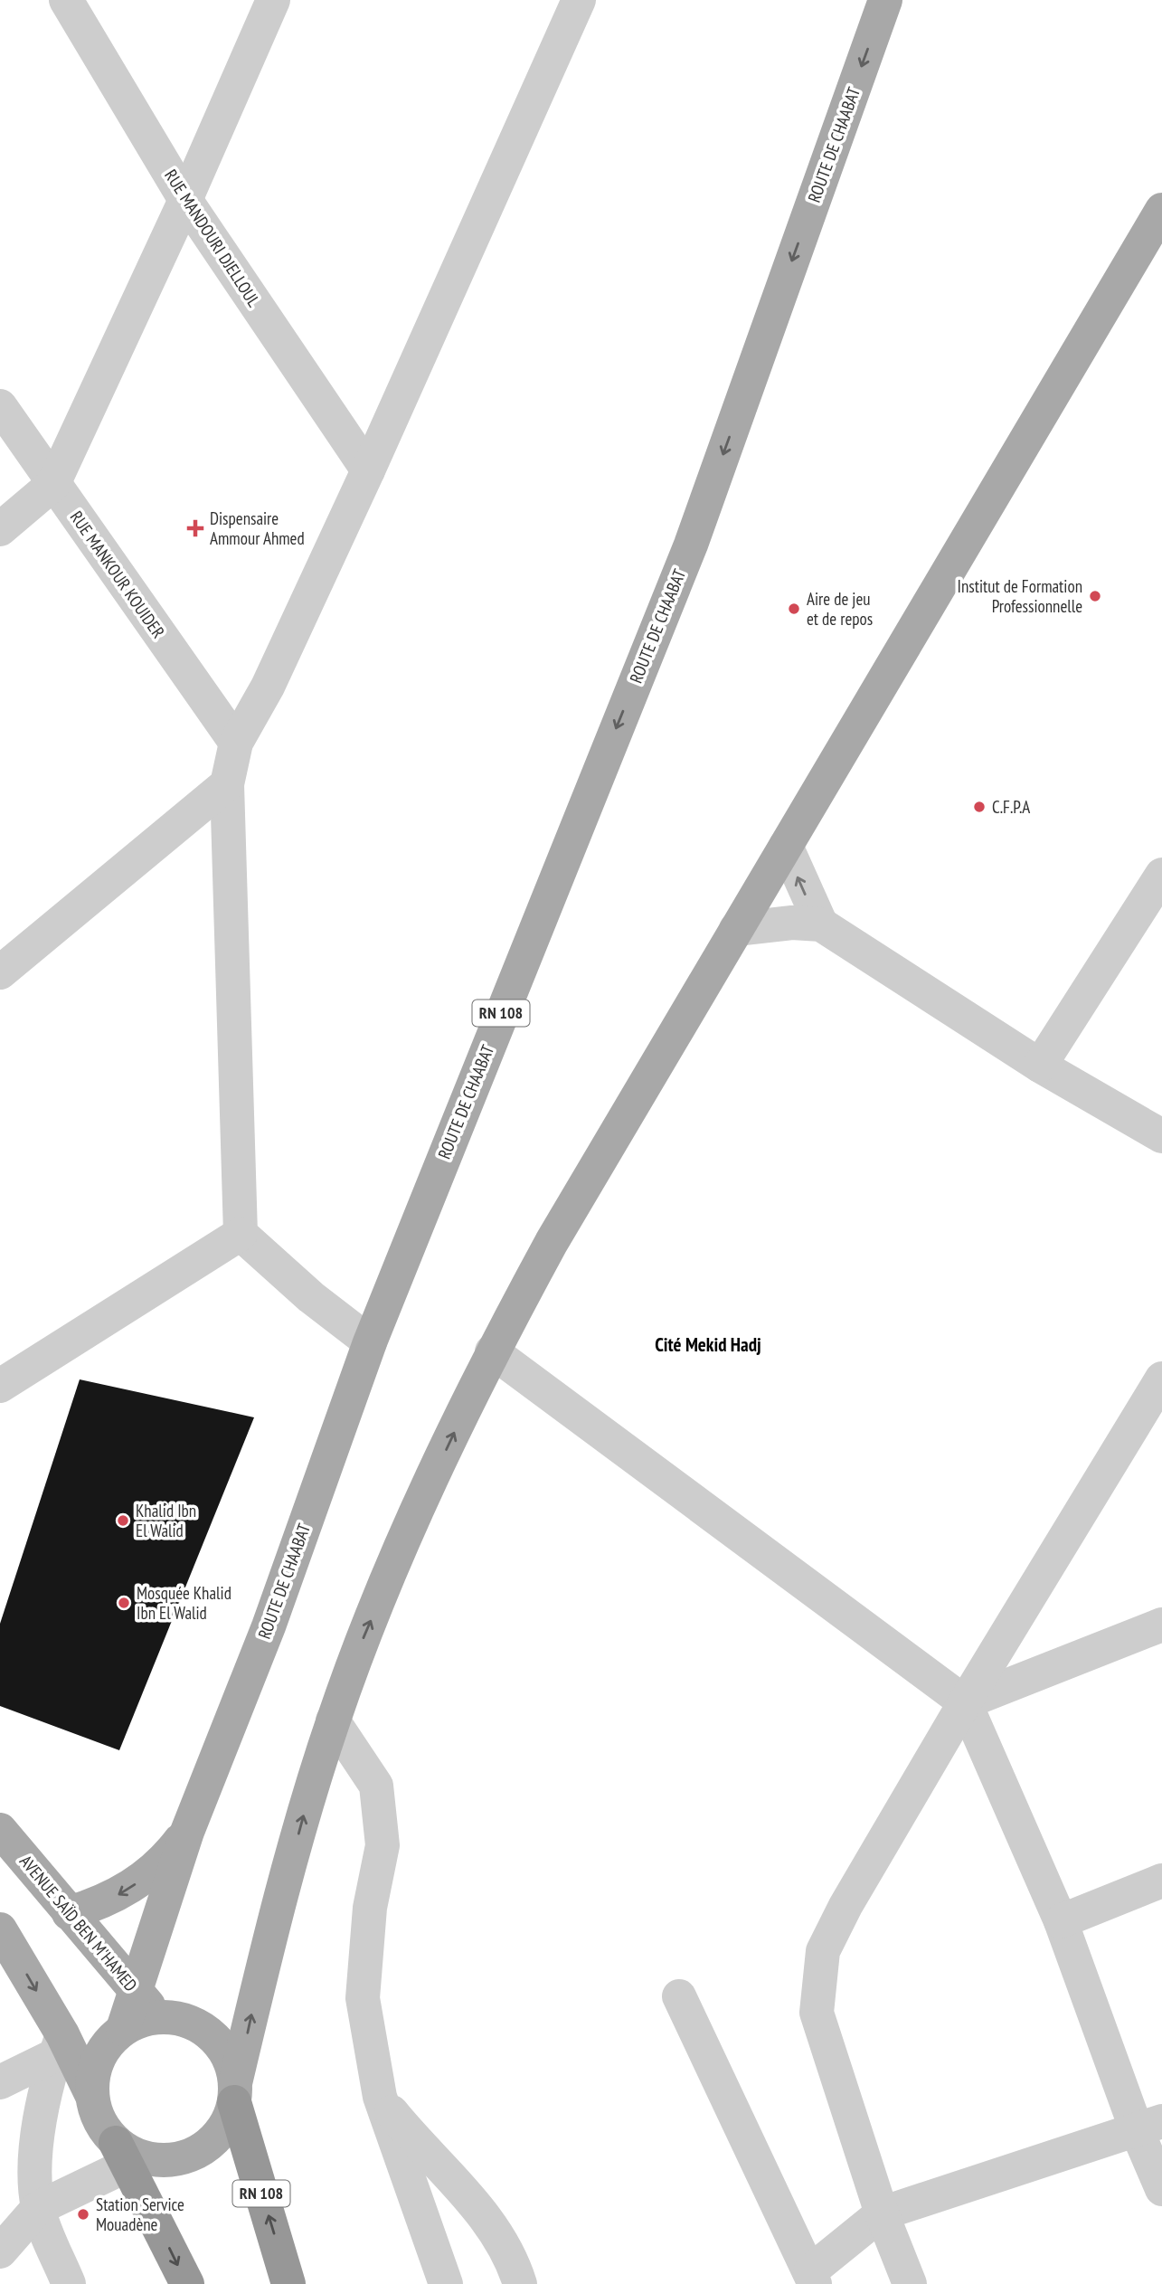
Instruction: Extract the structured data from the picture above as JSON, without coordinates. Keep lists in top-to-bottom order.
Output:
{
  "streets": {
    "highway": ["RN 108"],
    "main road": ["ROUTE DE CHAABAT", "AVENUE SAÏD BEN M'HAMED"],
    "street": ["RUE MANDOURI DJELLOUL", "RUE MANKOUR KOUIDER"]
  },
  "crossings": [
    ["ROUTE DE CHAABAT", "RN 108"],
    ["ROUTE DE CHAABAT", "AVENUE SAÏD BEN M'HAMED"],
    ["RN 108", "AVENUE SAÏD BEN M'HAMED"]
  ],
  "districts": ["Cité Mekid Hadj"],
  "places": {
    "health": ["Dispensaire Ammour Ahmed"],
    "other": [
      "Institut de Formation Professionnelle",
      "Aire de jeu et de repos",
      "C.F.P.A",
      "Khalid Ibn El Walid",
      "Mosquée Khalid Ibn El Walid",
      "Station Service Mouadène"
    ]
  }
}
